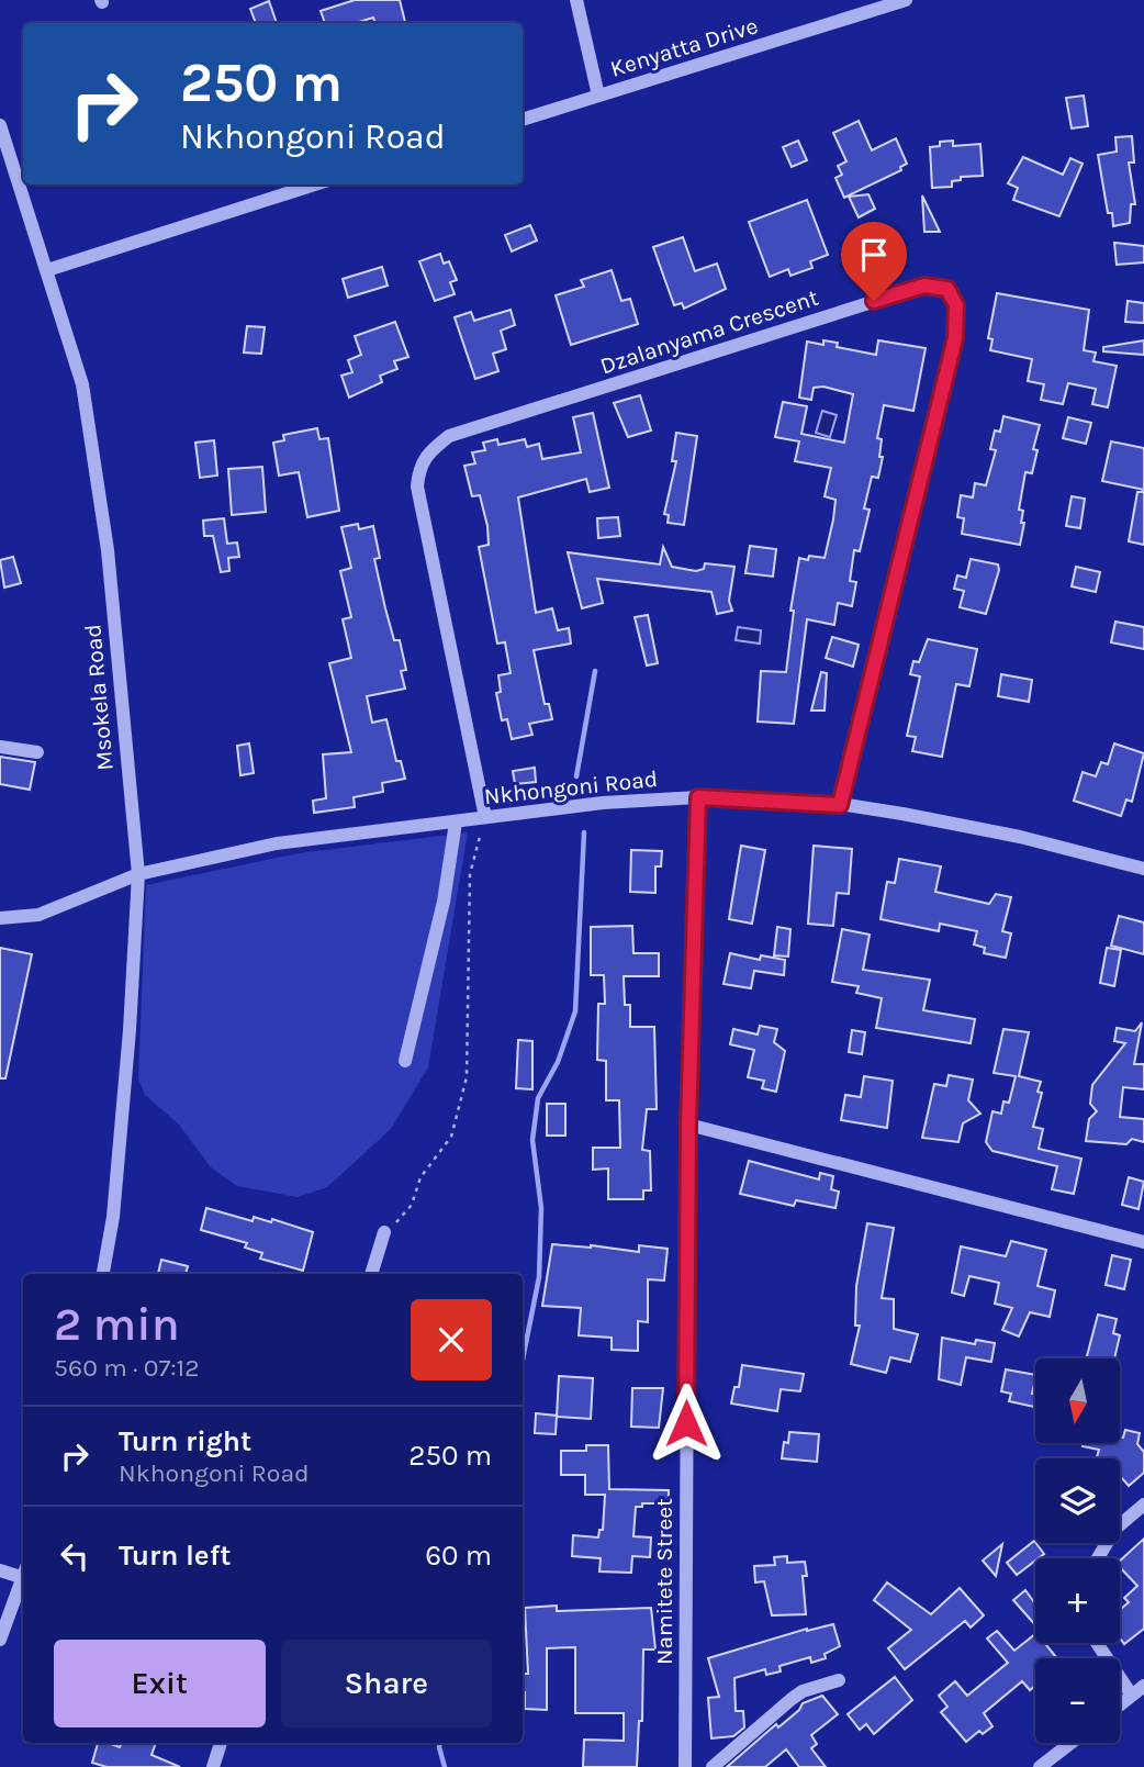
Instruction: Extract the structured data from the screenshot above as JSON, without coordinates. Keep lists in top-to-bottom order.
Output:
{
  "streets": {
    "street": [
      "Kenyatta Drive",
      "Dzalanyama Crescent",
      "Msokela Road",
      "Nkhongoni Road",
      "Namitete Street"
    ]
  },
  "crossings": [
    ["Dzalanyama Crescent", "Nkhongoni Road"],
    ["Msokela Road", "Nkhongoni Road"],
    ["Nkhongoni Road", "Namitete Street"]
  ],
  "north": "bottom",
  "page": {
    "turn": ["250 m", "Nkhongoni Road"],
    "heading": ["2 min", "560 m · 07:12"],
    "map_buttons": ["+", "−"],
    "list": [
      {
        "name": "Turn right",
        "note": "Nkhongoni Road",
        "value": "250 m"
      },
      {
        "name": "Turn left",
        "value": "60 m"
      }
    ],
    "buttons": ["Exit", "Share"]
  }
}
